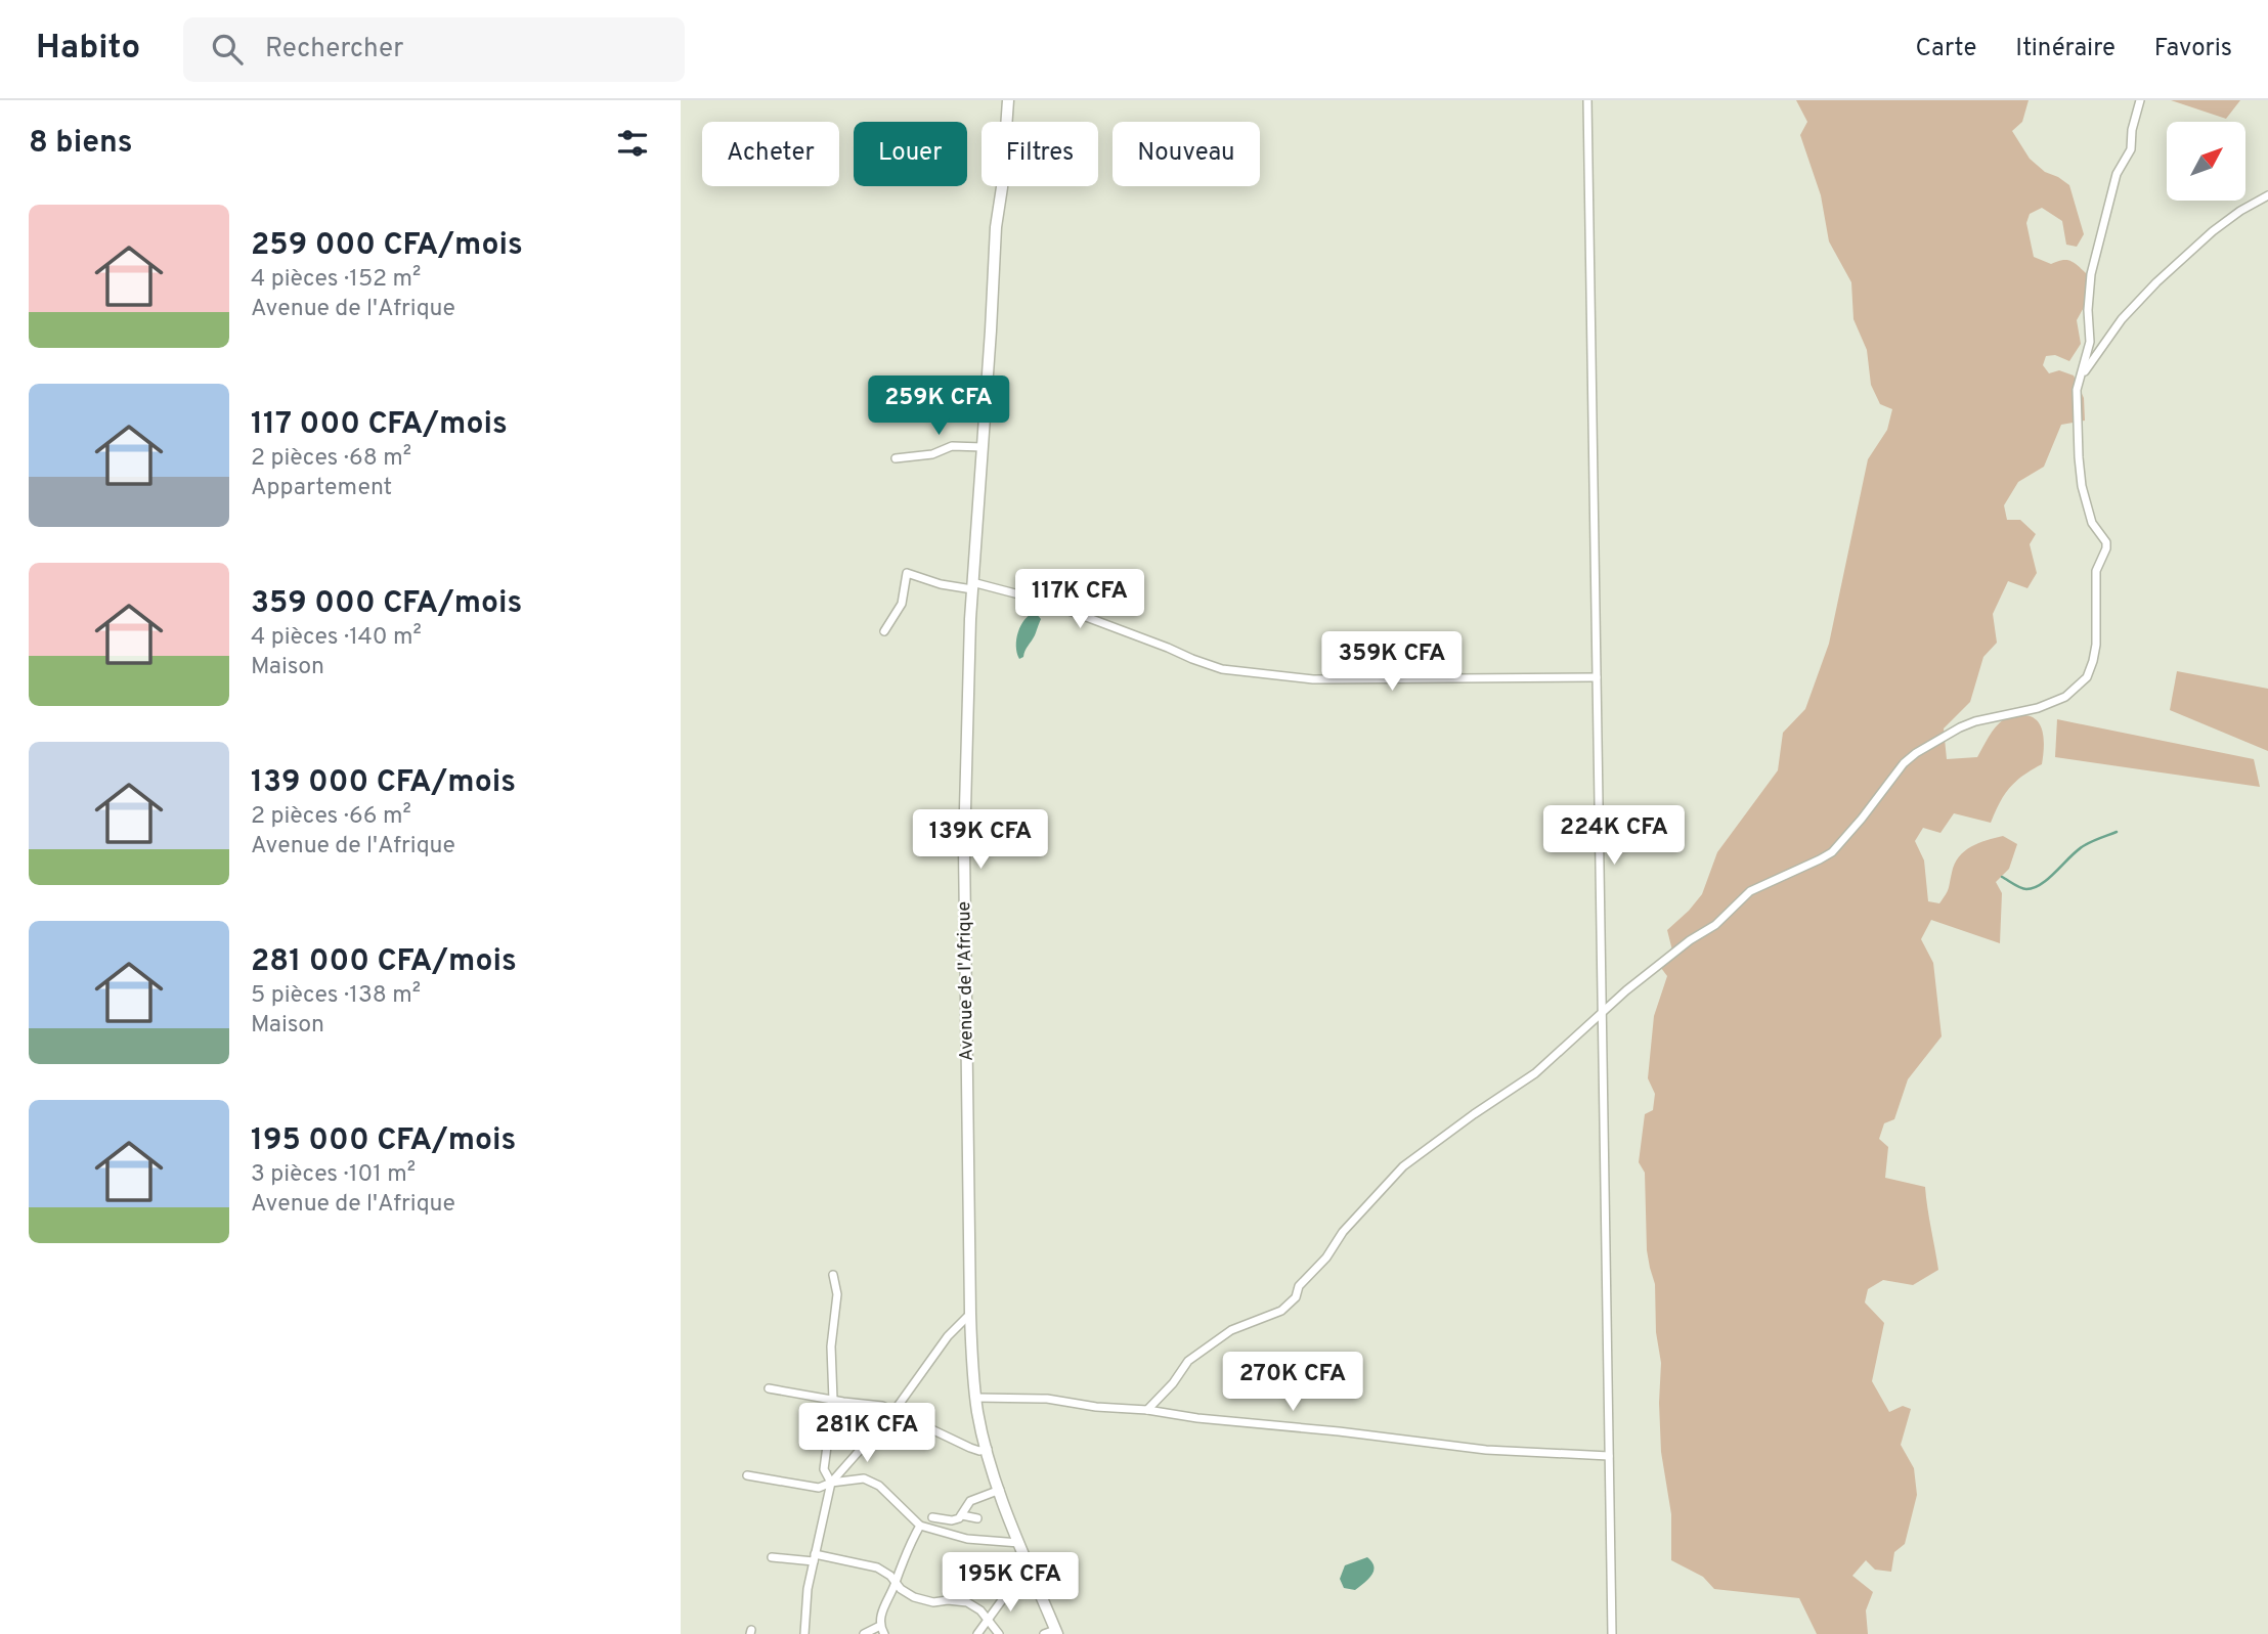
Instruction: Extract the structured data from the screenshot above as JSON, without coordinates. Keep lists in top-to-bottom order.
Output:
{
  "streets": {
    "main road": ["Avenue de l'Afrique"]
  },
  "north": "top right",
  "page": {
    "header": "Habito",
    "search": "Rechercher",
    "nav": ["Carte", "Itinéraire", "Favoris"],
    "heading": "8 biens",
    "chip": [
      "Acheter",
      "Louer",
      "Filtres",
      "Nouveau"
    ],
    "list": [
      {
        "name": "259 000 CFA/mois",
        "note": "4 pièces · 152 m² · Avenue de l'Afrique"
      },
      {
        "name": "117 000 CFA/mois",
        "note": "2 pièces · 68 m² · Appartement"
      },
      {
        "name": "359 000 CFA/mois",
        "note": "4 pièces · 140 m² · Maison"
      },
      {
        "name": "139 000 CFA/mois",
        "note": "2 pièces · 66 m² · Avenue de l'Afrique"
      },
      {
        "name": "281 000 CFA/mois",
        "note": "5 pièces · 138 m² · Maison"
      },
      {
        "name": "195 000 CFA/mois",
        "note": "3 pièces · 101 m² · Avenue de l'Afrique"
      }
    ],
    "price": [
      "259K CFA",
      "117K CFA",
      "359K CFA",
      "224K CFA",
      "139K CFA",
      "270K CFA",
      "281K CFA",
      "195K CFA"
    ]
  }
}
